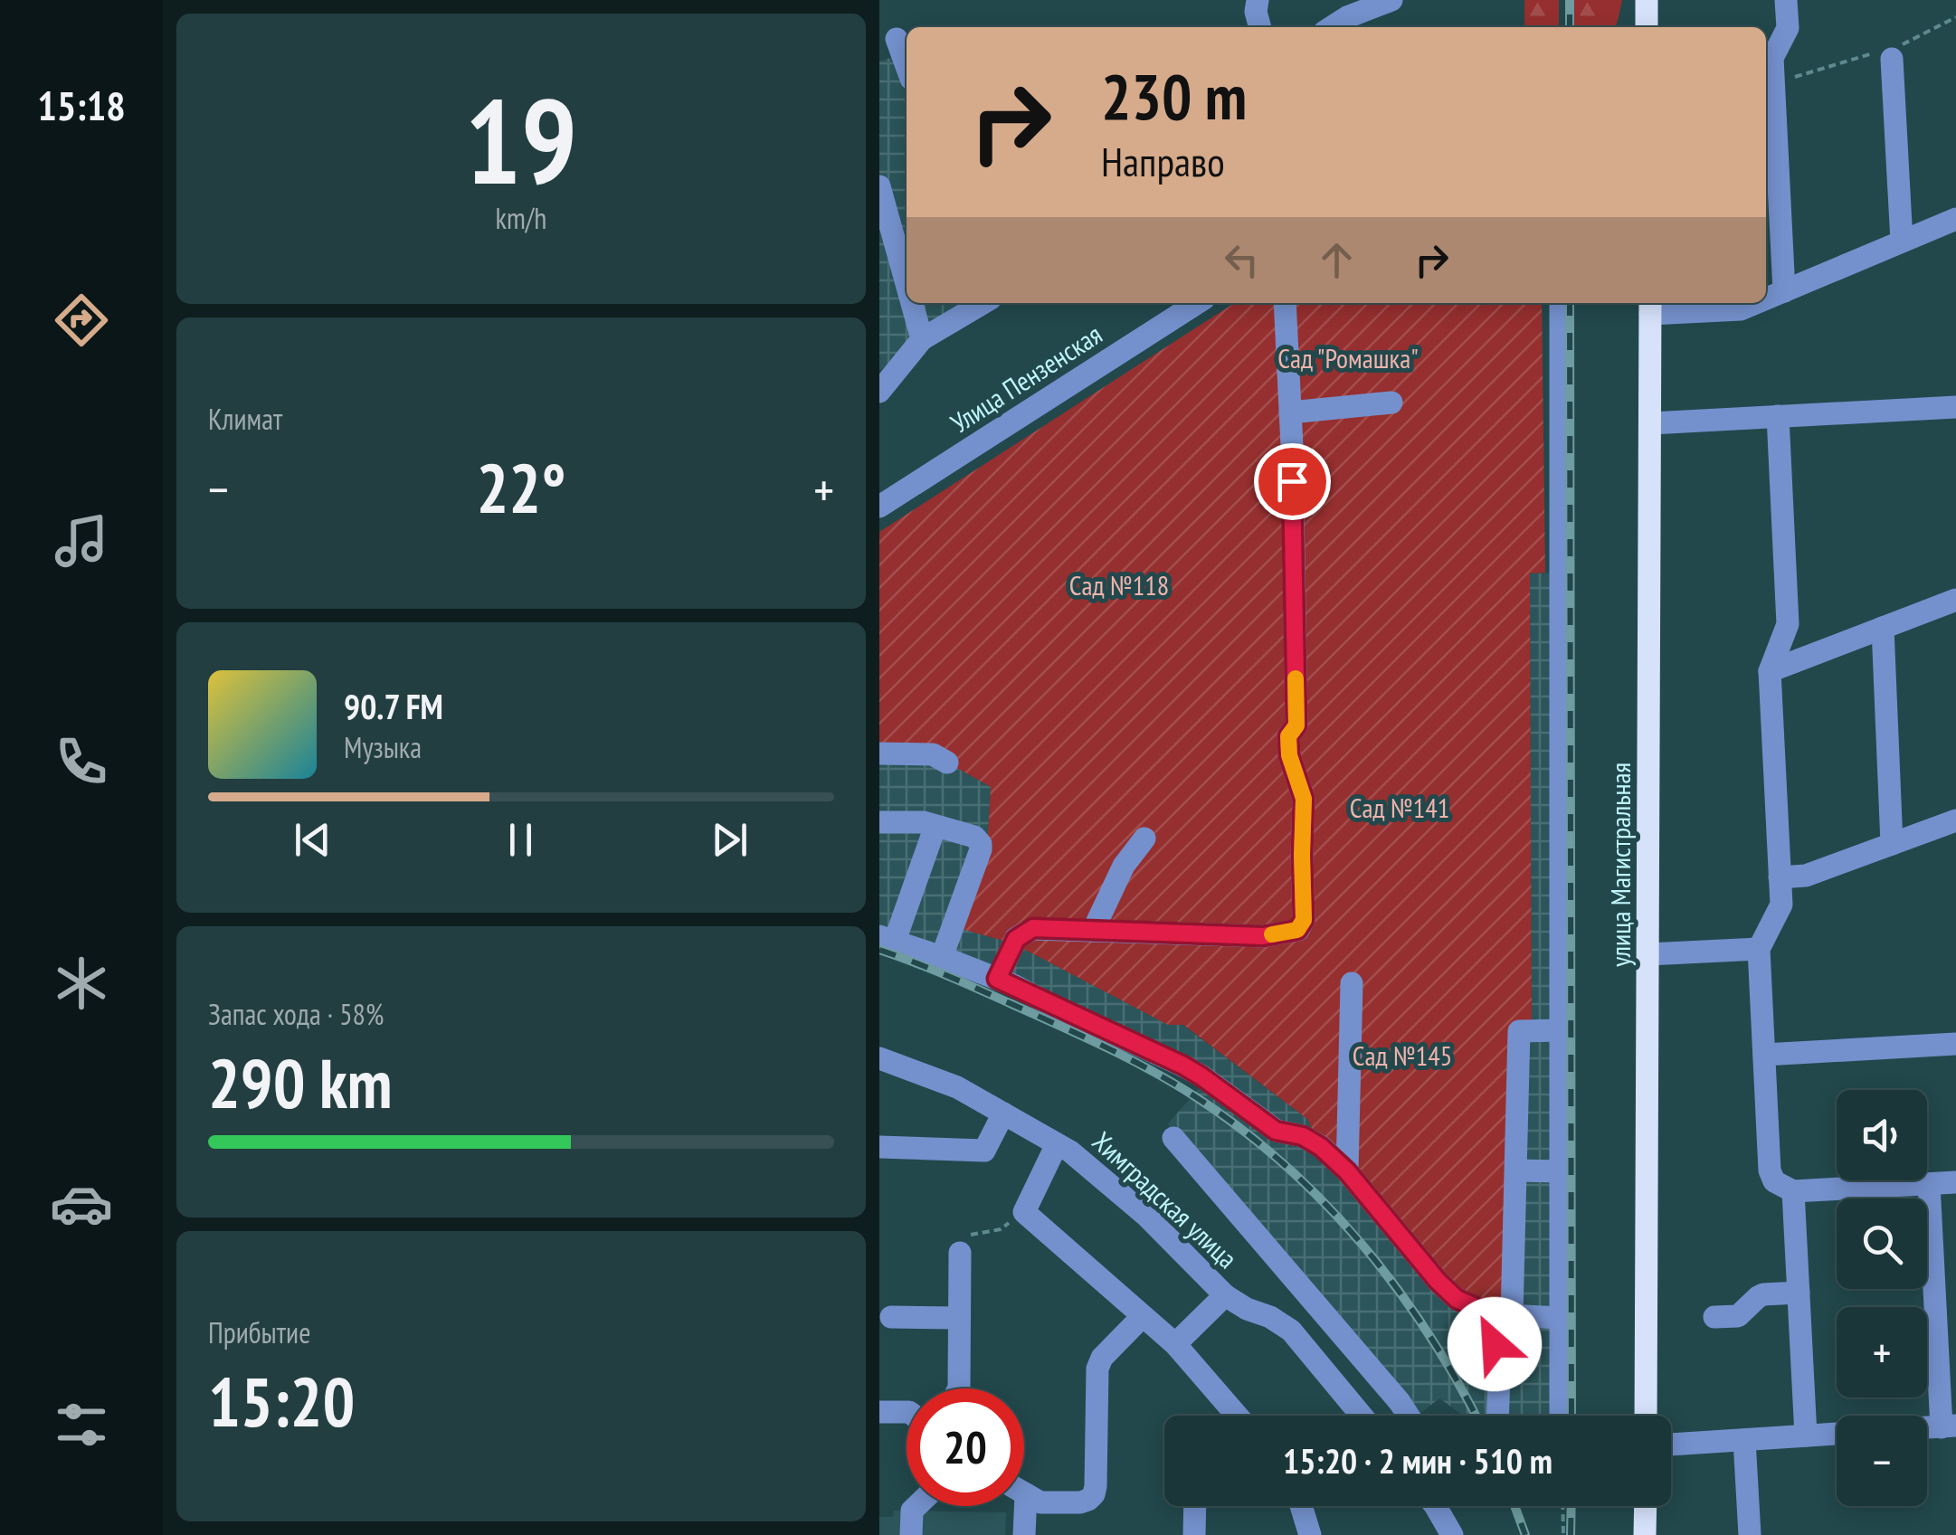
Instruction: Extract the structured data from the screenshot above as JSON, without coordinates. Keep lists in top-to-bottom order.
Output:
{
  "streets": {
    "main road": ["улица Магистральная"],
    "street": ["Улица Пензенская", "Химградская улица"]
  },
  "parks": [
    "Сад \"Ромашка\"",
    "Сад №118",
    "Сад №141",
    "Сад №145"
  ],
  "page": {
    "tabs": "15:18",
    "tile": [
      ["19", "km/h"],
      "Климат",
      ["Запас хода · 58%", "290 km"],
      ["Прибытие", "15:20"]
    ],
    "turn": ["230 m", "Направо"],
    "heat": ["−", "22°", "+"],
    "song": ["90.7 FM", "Музыка"],
    "map_buttons": ["+", "−"],
    "limit": "20",
    "trip": "15:20 · 2 мин · 510 m"
  }
}
